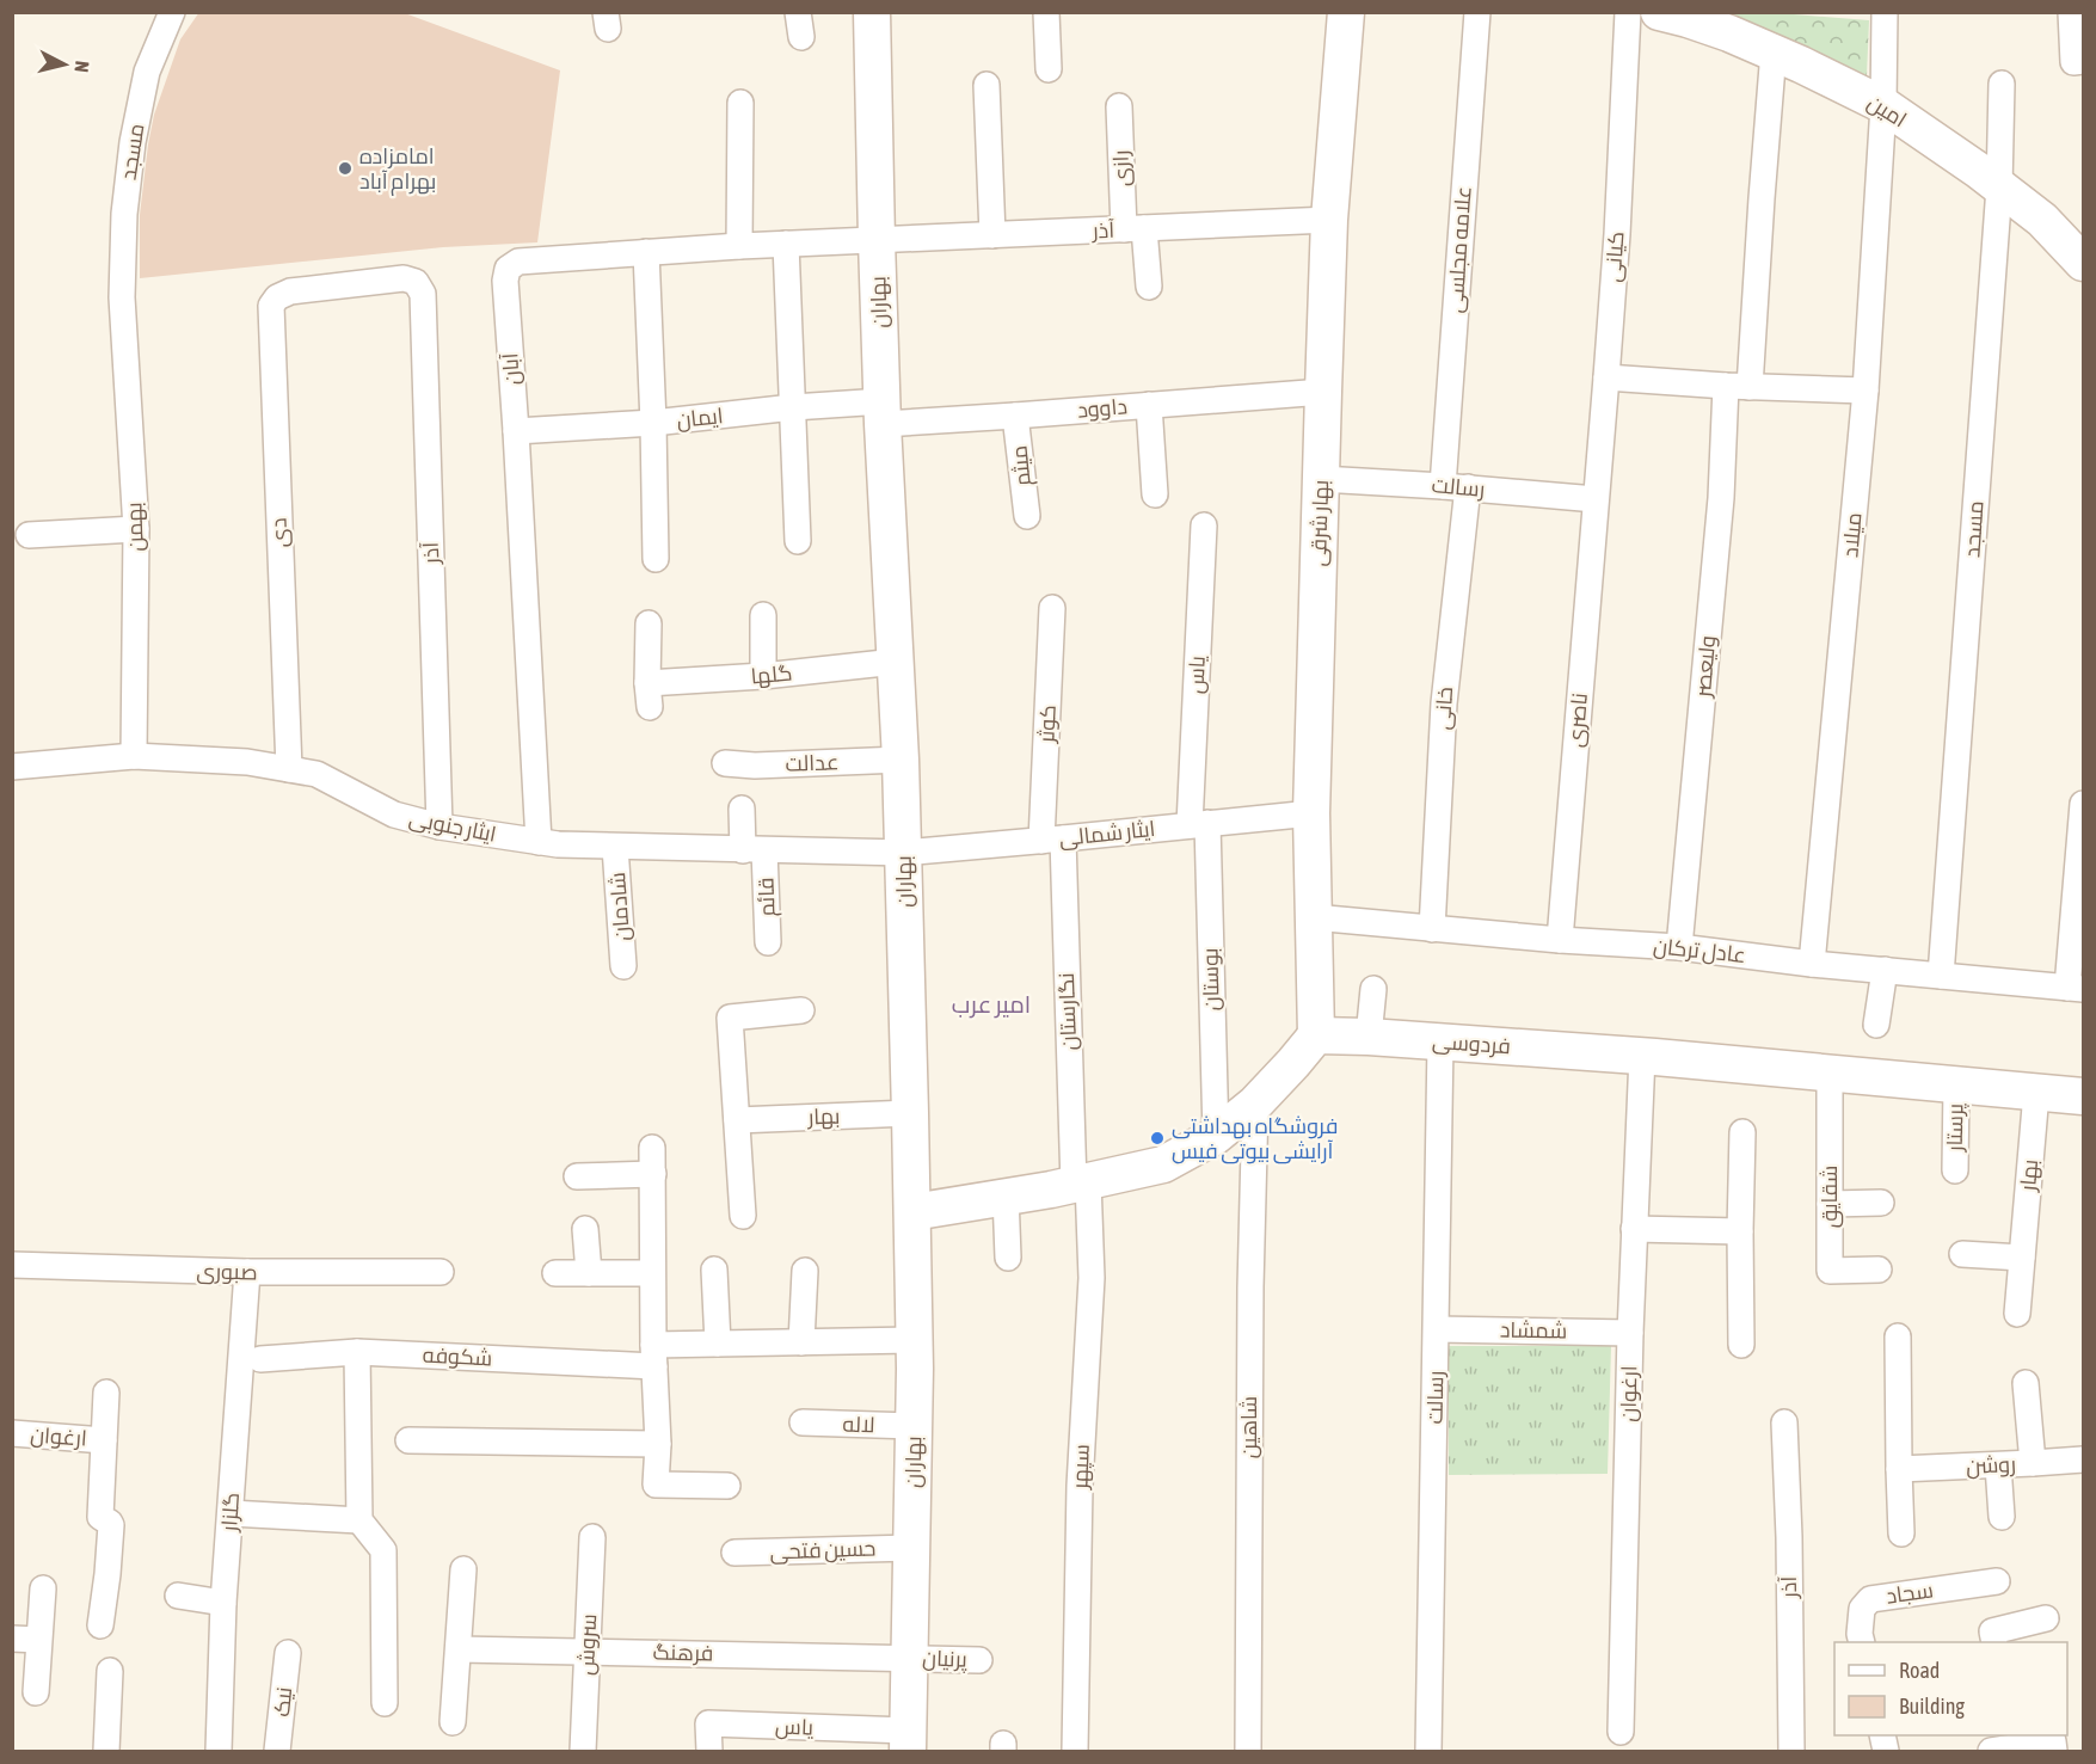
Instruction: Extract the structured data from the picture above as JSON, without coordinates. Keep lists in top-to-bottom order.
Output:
{
  "streets": {
    "street": [
      "امین",
      "مسجد",
      "رازی",
      "آذر",
      "علامه مجلسی",
      "کیانی",
      "بهاران",
      "آبان",
      "داوود",
      "ایمان",
      "میثم",
      "رسالت",
      "بهار شرقی",
      "بهمن",
      "دی",
      "میلاد",
      "ولیعصر",
      "گلها",
      "یاس",
      "خانی",
      "ناصری",
      "کوثر",
      "عدالت",
      "ایثار جنوبی",
      "ایثار شمالی",
      "قائم",
      "شادمان",
      "عادل ترکان",
      "بوستان",
      "نگارستان",
      "فردوسی",
      "بهار",
      "پرستار",
      "شقایق",
      "صبوری",
      "شمشاد",
      "شکوفه",
      "ارغوان",
      "لاله",
      "شاهین",
      "روشن",
      "سپهر",
      "گلزار",
      "حسین فتحی",
      "سجاد",
      "سروش",
      "فرهنگ",
      "پرنیان",
      "نیک"
    ]
  },
  "crossings": [
    ["امین", "مسجد"],
    ["امین", "میلاد"],
    ["امین", "ولیعصر"],
    ["مسجد", "بهمن"],
    ["مسجد", "عادل ترکان"],
    ["رازی", "آذر"],
    ["آذر", "بهاران"],
    ["آذر", "آبان"],
    ["آذر", "بهار شرقی"],
    ["آذر", "دی"],
    ["آذر", "ایثار جنوبی"],
    ["علامه مجلسی", "رسالت"],
    ["کیانی", "رسالت"],
    ["کیانی", "ناصری"],
    ["بهاران", "آبان"],
    ["بهاران", "داوود"],
    ["بهاران", "ایمان"],
    ["بهاران", "گلها"],
    ["بهاران", "یاس"],
    ["بهاران", "عدالت"],
    ["بهاران", "ایثار جنوبی"],
    ["بهاران", "ایثار شمالی"],
    ["بهاران", "بهار"],
    ["بهاران", "شکوفه"],
    ["بهاران", "لاله"],
    ["بهاران", "حسین فتحی"],
    ["بهاران", "فرهنگ"],
    ["بهاران", "پرنیان"],
    ["آبان", "ایمان"],
    ["آبان", "ایثار جنوبی"],
    ["داوود", "ایمان"],
    ["داوود", "میثم"],
    ["داوود", "بهار شرقی"],
    ["رسالت", "بهار شرقی"],
    ["رسالت", "خانی"],
    ["رسالت", "ناصری"],
    ["رسالت", "فردوسی"],
    ["رسالت", "شمشاد"],
    ["بهار شرقی", "ایثار شمالی"],
    ["بهار شرقی", "عادل ترکان"],
    ["بهار شرقی", "فردوسی"],
    ["بهمن", "ایثار جنوبی"],
    ["دی", "ایثار جنوبی"],
    ["میلاد", "عادل ترکان"],
    ["ولیعصر", "عادل ترکان"],
    ["یاس", "ایثار شمالی"],
    ["یاس", "بوستان"],
    ["خانی", "عادل ترکان"],
    ["ناصری", "عادل ترکان"],
    ["کوثر", "ایثار شمالی"],
    ["کوثر", "نگارستان"],
    ["ایثار جنوبی", "ایثار شمالی"],
    ["ایثار جنوبی", "قائم"],
    ["ایثار جنوبی", "شادمان"],
    ["ایثار شمالی", "بوستان"],
    ["ایثار شمالی", "نگارستان"],
    ["نگارستان", "سپهر"],
    ["فردوسی", "بهار"],
    ["فردوسی", "پرستار"],
    ["فردوسی", "شقایق"],
    ["فردوسی", "ارغوان"],
    ["صبوری", "گلزار"],
    ["شمشاد", "ارغوان"],
    ["سروش", "فرهنگ"],
    ["فرهنگ", "پرنیان"]
  ],
  "districts": ["امیر عرب"],
  "places": ["امامزاده بهرام آباد", "فروشگاه بهداشتی آرایشی بیوتی فیس"],
  "legend": ["Road", "Building"],
  "north": "right"
}
